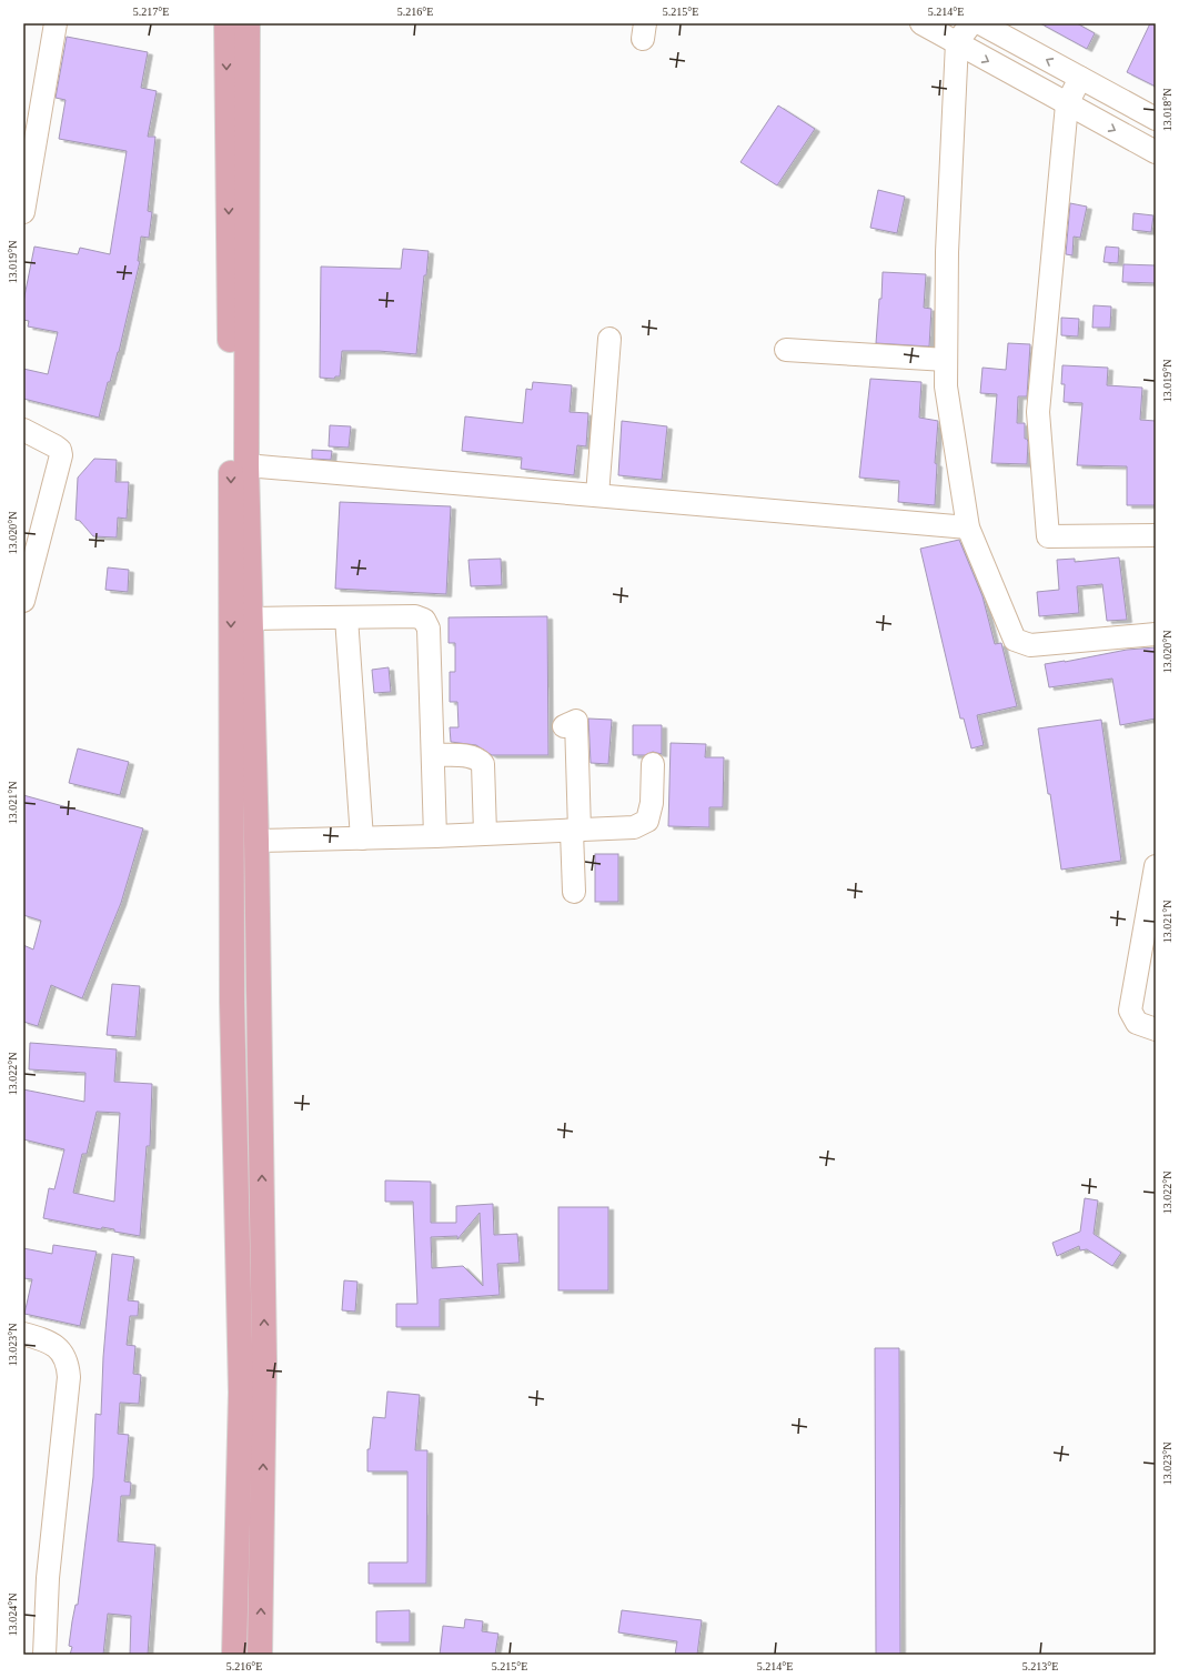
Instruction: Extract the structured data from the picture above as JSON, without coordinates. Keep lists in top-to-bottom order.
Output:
{
  "coordinates": [
    "5.217°E",
    "5.216°E",
    "5.215°E",
    "5.214°E",
    "13.018°N",
    "13.019°N",
    "13.020°N",
    "13.021°N",
    "13.022°N",
    "13.023°N",
    "13.024°N",
    "5.213°E"
  ]
}
